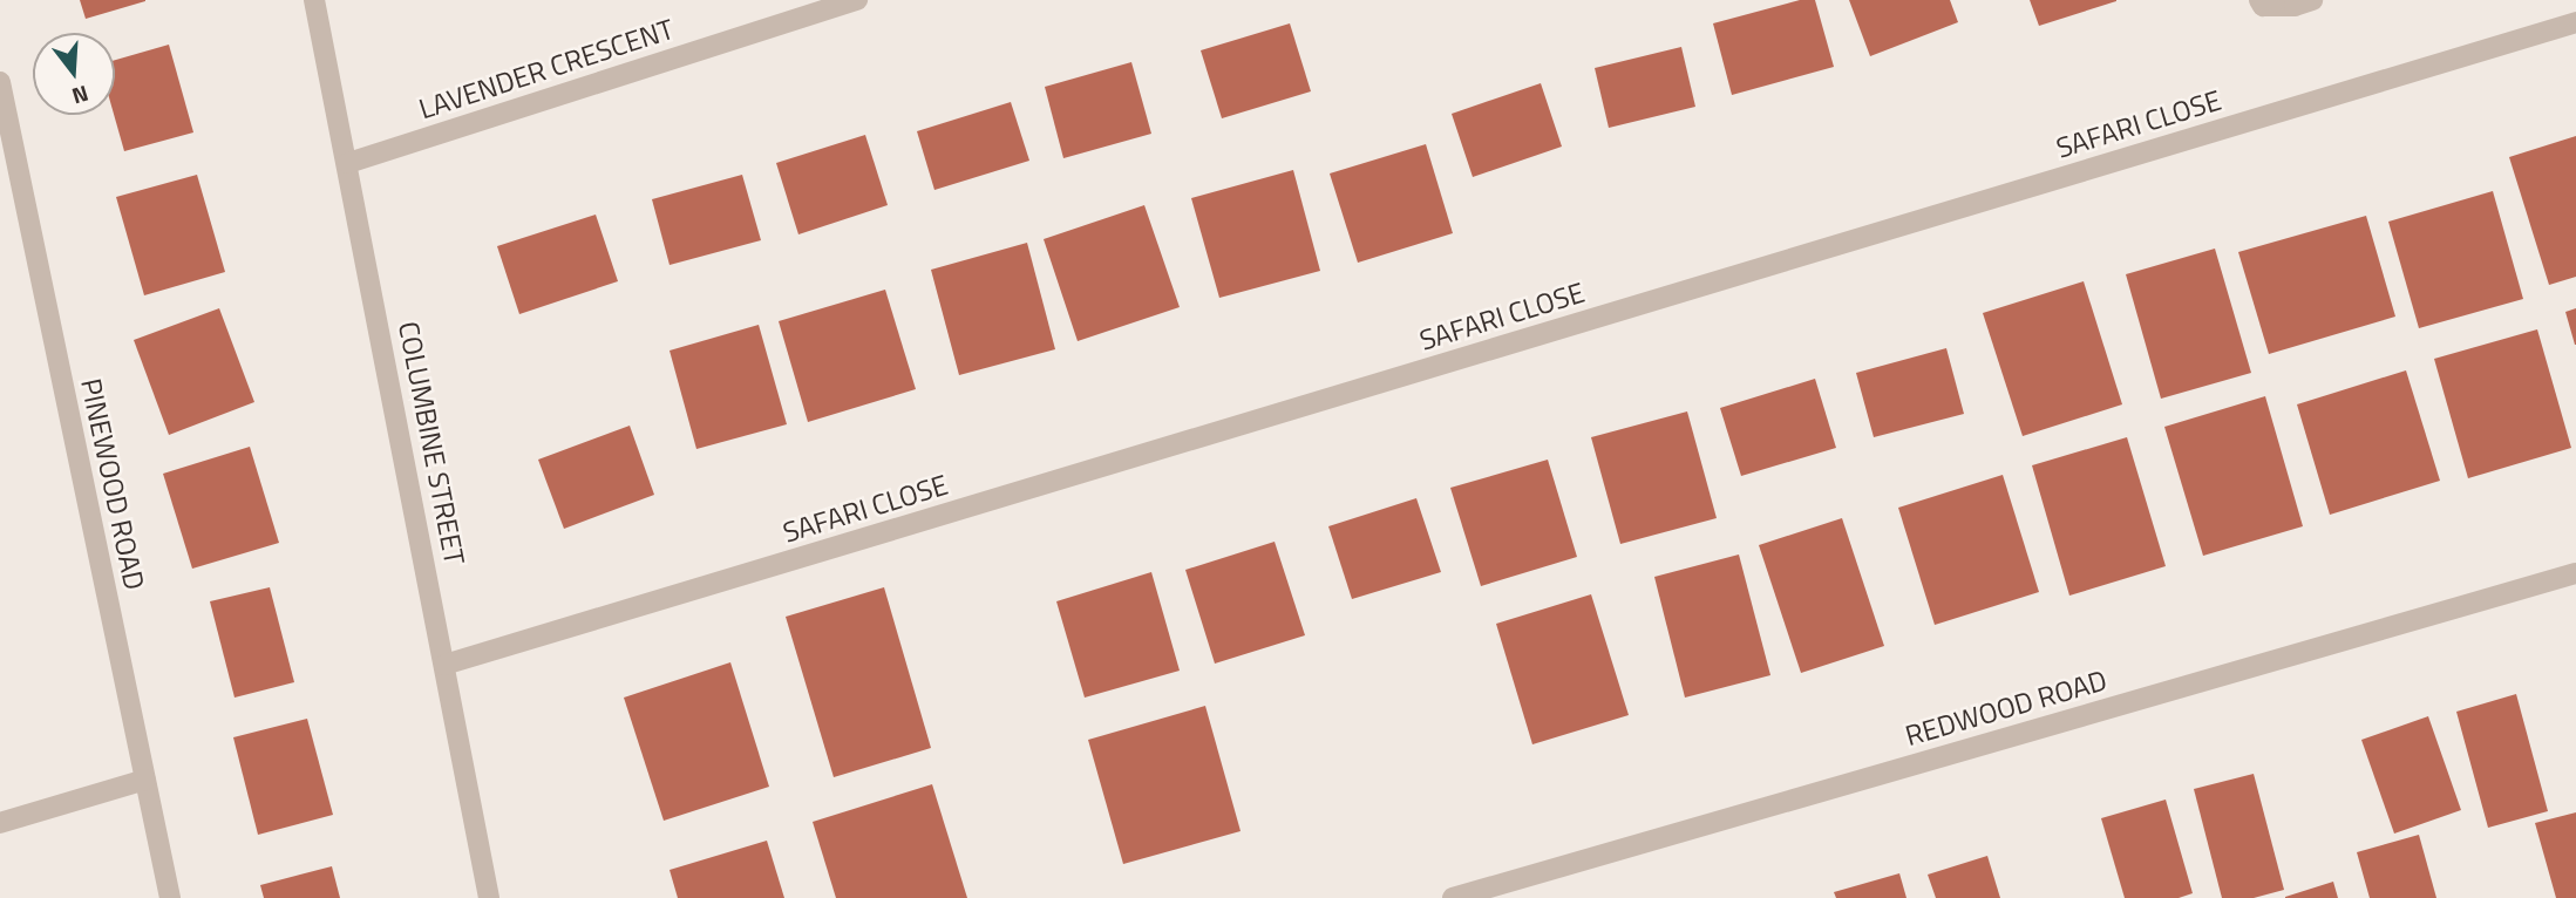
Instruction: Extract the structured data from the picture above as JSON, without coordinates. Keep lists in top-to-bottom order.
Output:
{
  "streets": {
    "street": [
      "LAVENDER CRESCENT",
      "SAFARI CLOSE",
      "COLUMBINE STREET",
      "PINEWOOD ROAD",
      "REDWOOD ROAD"
    ]
  },
  "crossings": [
    ["LAVENDER CRESCENT", "COLUMBINE STREET"],
    ["SAFARI CLOSE", "COLUMBINE STREET"]
  ],
  "north": "bottom"
}
